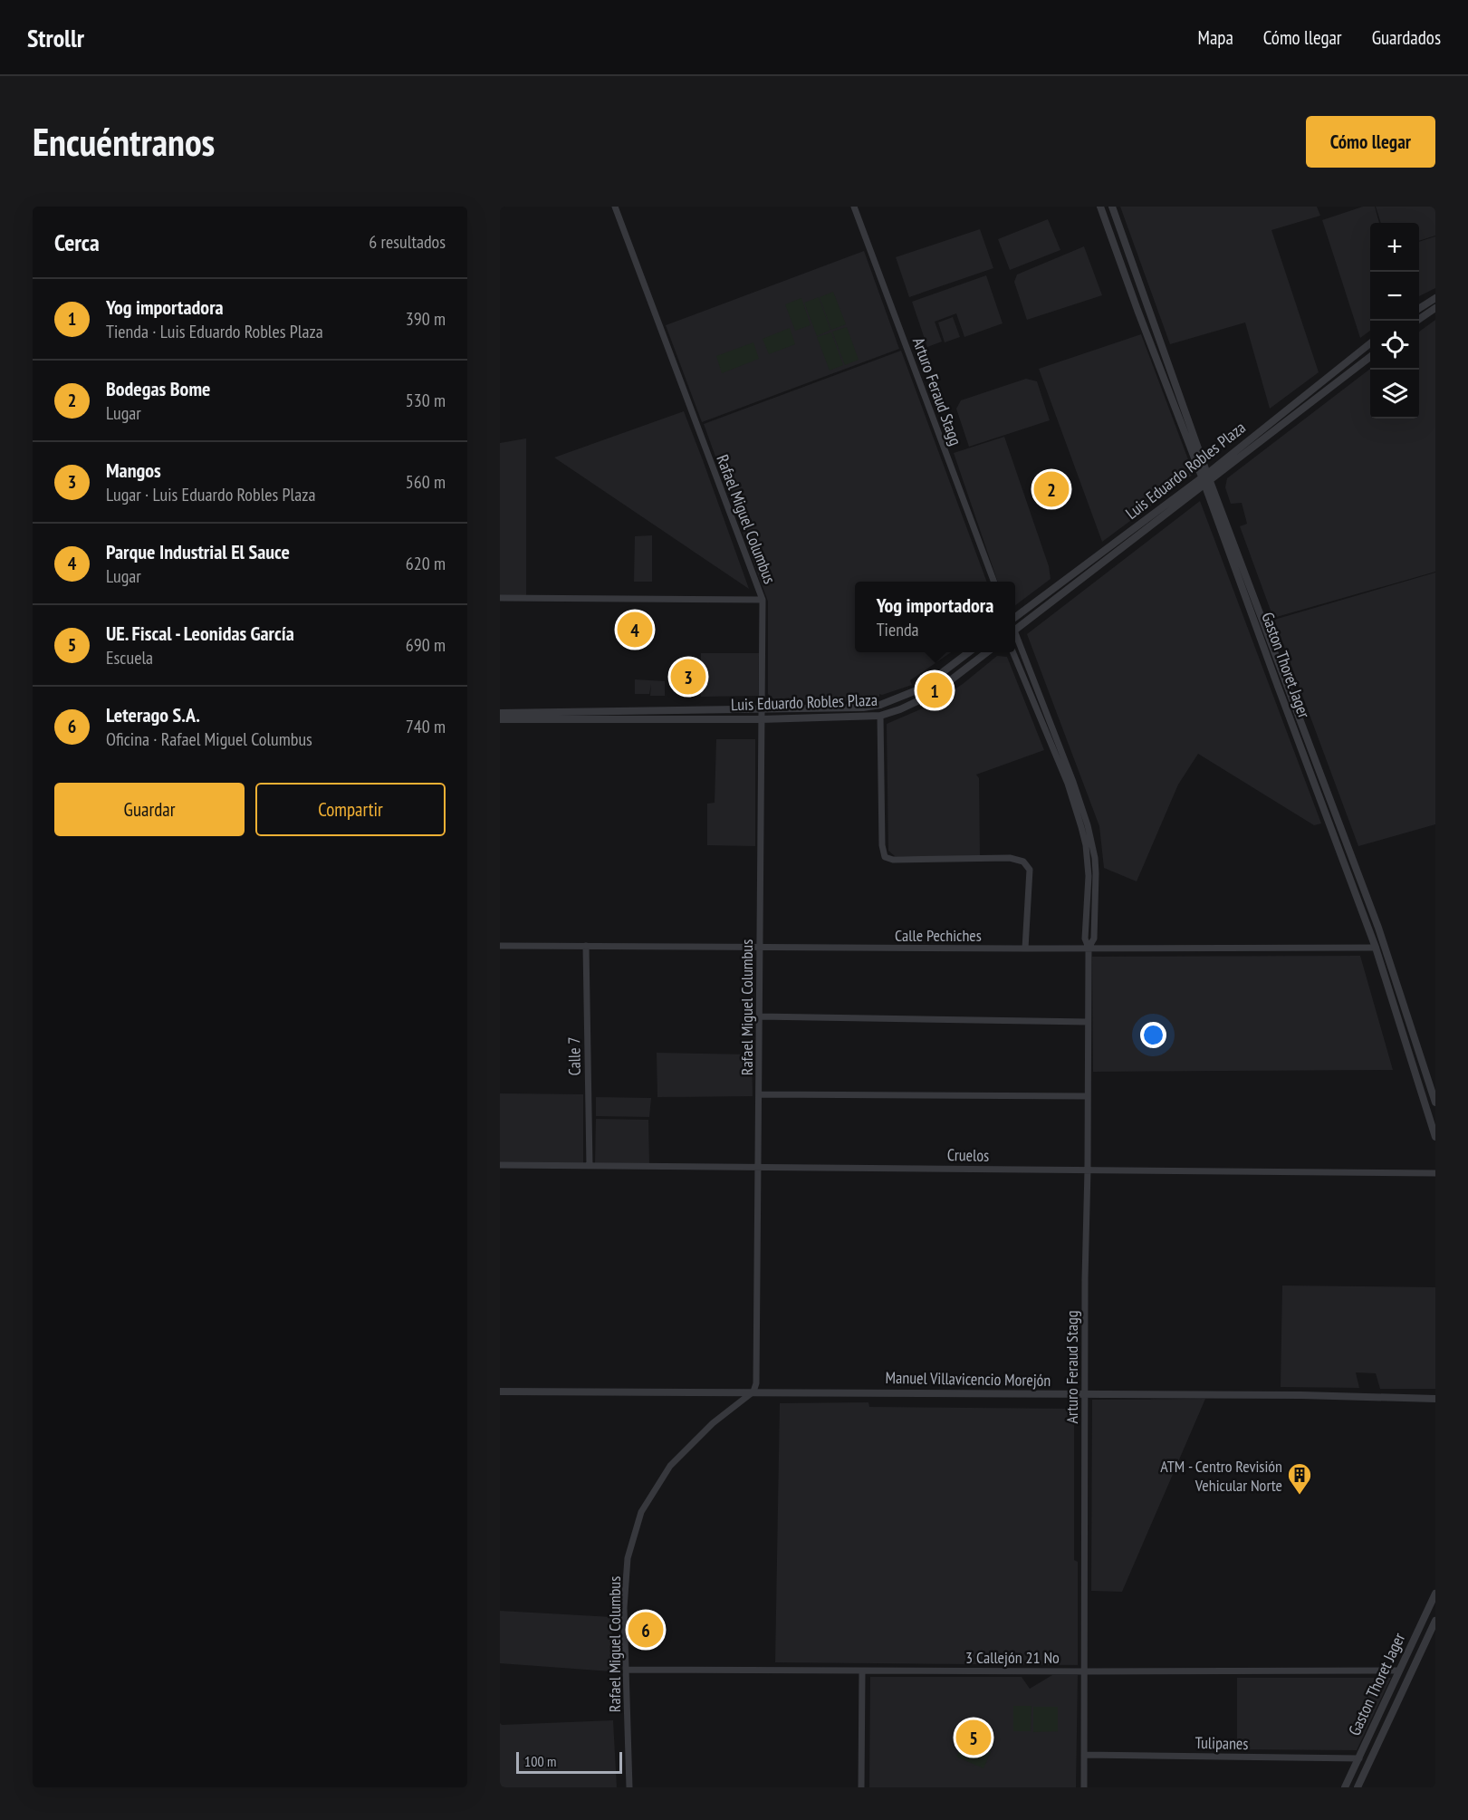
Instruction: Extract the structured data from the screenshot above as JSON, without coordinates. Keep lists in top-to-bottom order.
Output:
{
  "streets": {
    "street": [
      "Arturo Feraud Stagg",
      "Luis Eduardo Robles Plaza",
      "Rafael Miguel Columbus",
      "Gaston Thoret Jager",
      "Calle Pechiches",
      "Calle 7",
      "Cruelos",
      "Manuel Villavicencio Morejón",
      "3 Callejón 21 No",
      "Tulipanes"
    ]
  },
  "crossings": [
    ["Arturo Feraud Stagg", "Calle Pechiches"],
    ["Arturo Feraud Stagg", "Cruelos"],
    ["Arturo Feraud Stagg", "Manuel Villavicencio Morejón"],
    ["Arturo Feraud Stagg", "3 Callejón 21 No"],
    ["Arturo Feraud Stagg", "Tulipanes"],
    ["Luis Eduardo Robles Plaza", "Rafael Miguel Columbus"],
    ["Luis Eduardo Robles Plaza", "Gaston Thoret Jager"],
    ["Rafael Miguel Columbus", "Calle Pechiches"],
    ["Rafael Miguel Columbus", "Cruelos"],
    ["Rafael Miguel Columbus", "Manuel Villavicencio Morejón"],
    ["Rafael Miguel Columbus", "3 Callejón 21 No"],
    ["Gaston Thoret Jager", "Calle Pechiches"],
    ["Gaston Thoret Jager", "3 Callejón 21 No"],
    ["Gaston Thoret Jager", "Tulipanes"],
    ["Calle Pechiches", "Calle 7"],
    ["Calle 7", "Cruelos"]
  ],
  "places": {
    "building": ["ATM - Centro Revisión Vehicular Norte"]
  },
  "scale_bar": "100 m",
  "page": {
    "header": "Strollr",
    "nav": ["Mapa", "Cómo llegar", "Guardados"],
    "buttons": [
      "Cómo llegar",
      ["Guardar", "Compartir"]
    ],
    "title": "Encuéntranos",
    "heading": ["Cerca", "6 resultados"],
    "map_buttons": ["+", "−"],
    "list": [
      {
        "mark": "1",
        "name": "Yog importadora",
        "note": "Tienda · Luis Eduardo Robles Plaza",
        "value": "390 m"
      },
      {
        "mark": "2",
        "name": "Bodegas Bome",
        "note": "Lugar",
        "value": "530 m"
      },
      {
        "mark": "3",
        "name": "Mangos",
        "note": "Lugar · Luis Eduardo Robles Plaza",
        "value": "560 m"
      },
      {
        "mark": "4",
        "name": "Parque Industrial El Sauce",
        "note": "Lugar",
        "value": "620 m"
      },
      {
        "mark": "5",
        "name": "UE. Fiscal - Leonidas García",
        "note": "Escuela",
        "value": "690 m"
      },
      {
        "mark": "6",
        "name": "Leterago S.A.",
        "note": "Oficina · Rafael Miguel Columbus",
        "value": "740 m"
      }
    ],
    "pins": [
      "2",
      "4",
      "3",
      "1",
      "6",
      "5"
    ],
    "popup": ["Yog importadora", "Tienda"],
    "scale": "100 m"
  }
}
